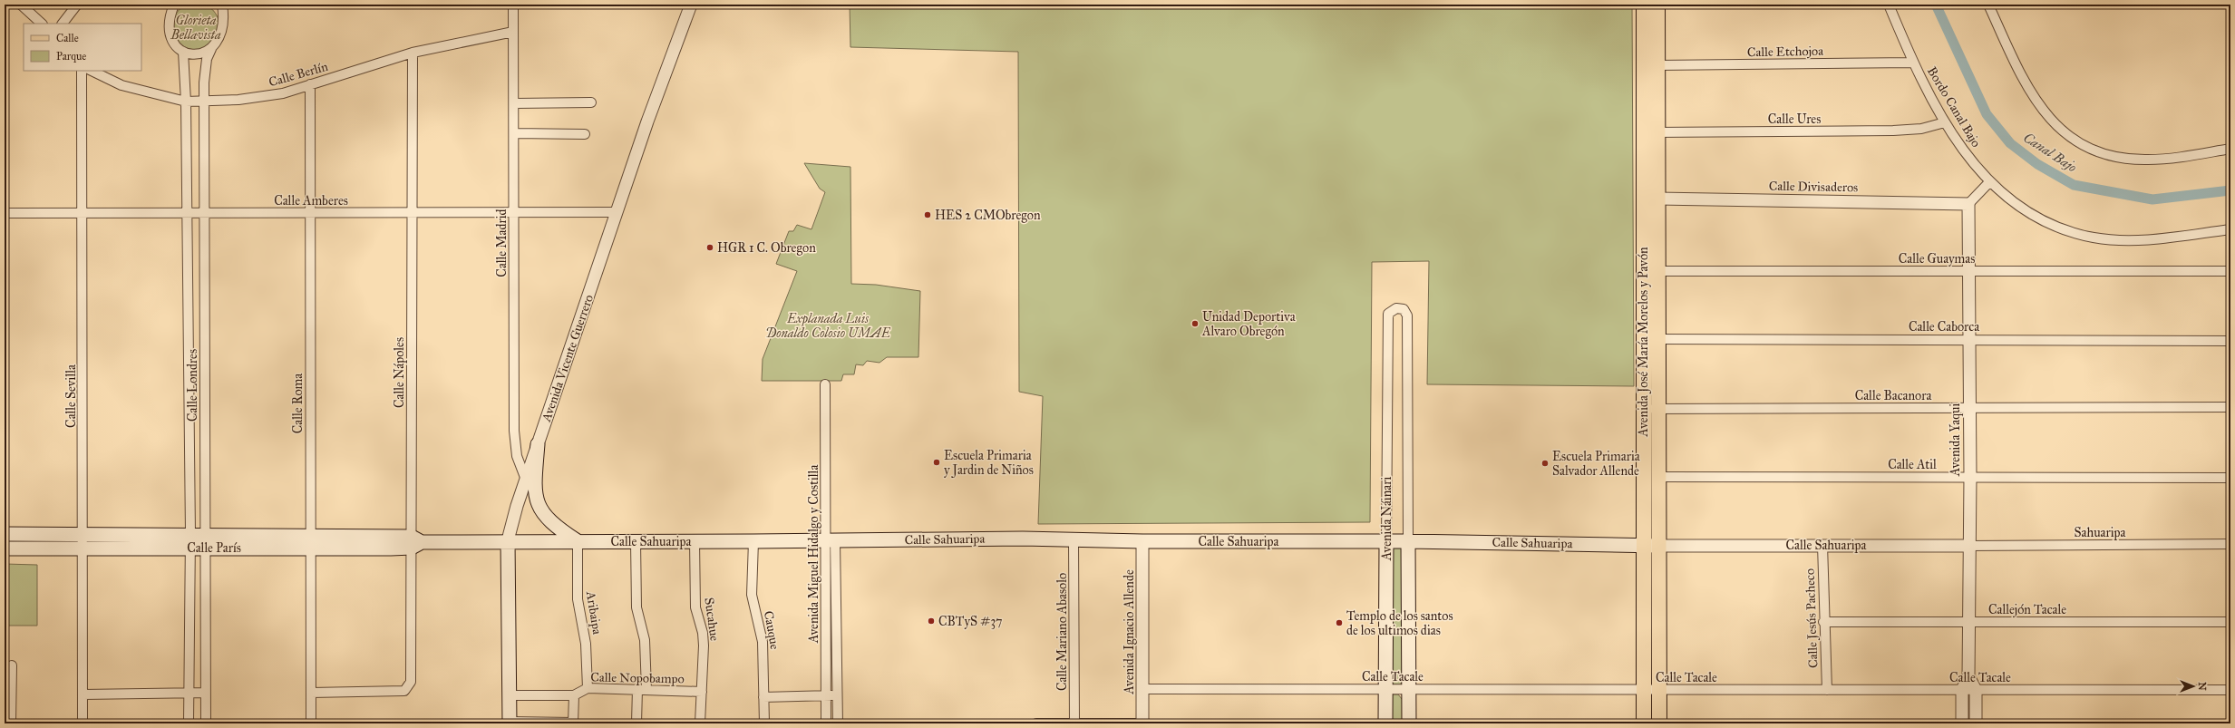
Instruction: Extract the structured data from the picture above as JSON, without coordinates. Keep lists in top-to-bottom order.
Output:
{
  "streets": {
    "main road": [
      "Avenida José María Morelos y Pavón",
      "Avenida Vicente Guerrero",
      "Avenida Náinari",
      "Calle Sahuaripa",
      "Calle París"
    ],
    "street": [
      "Calle Etchojoa",
      "Calle Berlín",
      "Bordo Canal Bajo",
      "Calle Ures",
      "Calle Divisaderos",
      "Calle Amberes",
      "Calle Madrid",
      "Calle Guaymas",
      "Calle Caborca",
      "Calle Nápoles",
      "Calle Londres",
      "Calle Bacanora",
      "Calle Sevilla",
      "Calle Roma",
      "Avenida Yaqui",
      "Calle Atil",
      "Sahuaripa",
      "Avenida Miguel Hidalgo y Costilla",
      "Callejón Tacale",
      "Aribaipa",
      "Calle Jesús Pacheco",
      "Sucahue",
      "Cauque",
      "Calle Mariano Abasolo",
      "Avenida Ignacio Allende",
      "Calle Tacale",
      "Calle Nopobampo"
    ]
  },
  "crossings": [
    ["Calle Etchojoa", "Bordo Canal Bajo"],
    ["Calle Etchojoa", "Avenida José María Morelos y Pavón"],
    ["Calle Berlín", "Calle Madrid"],
    ["Calle Berlín", "Calle Nápoles"],
    ["Calle Berlín", "Calle Londres"],
    ["Calle Berlín", "Calle Roma"],
    ["Bordo Canal Bajo", "Calle Ures"],
    ["Calle Ures", "Avenida José María Morelos y Pavón"],
    ["Calle Divisaderos", "Avenida José María Morelos y Pavón"],
    ["Calle Divisaderos", "Avenida Yaqui"],
    ["Calle Amberes", "Calle Madrid"],
    ["Calle Amberes", "Avenida Vicente Guerrero"],
    ["Calle Amberes", "Calle Nápoles"],
    ["Calle Amberes", "Calle Londres"],
    ["Calle Amberes", "Calle Sevilla"],
    ["Calle Amberes", "Calle Roma"],
    ["Calle Madrid", "Avenida Vicente Guerrero"],
    ["Calle Guaymas", "Avenida José María Morelos y Pavón"],
    ["Calle Guaymas", "Avenida Yaqui"],
    ["Calle Caborca", "Avenida José María Morelos y Pavón"],
    ["Calle Caborca", "Avenida Yaqui"],
    ["Avenida José María Morelos y Pavón", "Calle Bacanora"],
    ["Avenida José María Morelos y Pavón", "Calle Atil"],
    ["Avenida José María Morelos y Pavón", "Calle Sahuaripa"],
    ["Avenida José María Morelos y Pavón", "Calle Tacale"],
    ["Avenida Vicente Guerrero", "Calle Sahuaripa"],
    ["Avenida Vicente Guerrero", "Calle París"],
    ["Avenida Vicente Guerrero", "Calle Nopobampo"],
    ["Calle Nápoles", "Calle Roma"],
    ["Calle Nápoles", "Calle París"],
    ["Calle Londres", "Calle París"],
    ["Calle Bacanora", "Avenida Yaqui"],
    ["Calle Sevilla", "Calle París"],
    ["Calle Roma", "Calle París"],
    ["Avenida Yaqui", "Calle Atil"],
    ["Avenida Yaqui", "Sahuaripa"],
    ["Avenida Yaqui", "Calle Sahuaripa"],
    ["Avenida Yaqui", "Callejón Tacale"],
    ["Avenida Yaqui", "Calle Tacale"],
    ["Avenida Náinari", "Calle Sahuaripa"],
    ["Avenida Náinari", "Calle Tacale"],
    ["Sahuaripa", "Calle Sahuaripa"],
    ["Calle Sahuaripa", "Calle París"],
    ["Calle Sahuaripa", "Avenida Miguel Hidalgo y Costilla"],
    ["Calle Sahuaripa", "Aribaipa"],
    ["Calle Sahuaripa", "Calle Jesús Pacheco"],
    ["Calle Sahuaripa", "Sucahue"],
    ["Calle Sahuaripa", "Cauque"],
    ["Calle Sahuaripa", "Calle Mariano Abasolo"],
    ["Calle Sahuaripa", "Avenida Ignacio Allende"],
    ["Callejón Tacale", "Calle Jesús Pacheco"],
    ["Aribaipa", "Calle Nopobampo"],
    ["Calle Jesús Pacheco", "Calle Tacale"],
    ["Sucahue", "Calle Nopobampo"],
    ["Avenida Ignacio Allende", "Calle Tacale"]
  ],
  "water": ["Canal Bajo"],
  "parks": ["Glorieta Bellavista", "Explanada Luis Donaldo Colosio UMAE"],
  "places": [
    "HES 2 CMObregon",
    "HGR 1 C. Obregon",
    "Unidad Deportiva Alvaro Obregón",
    "Escuela Primaria y Jardin de Niños",
    "Escuela Primaria Salvador Allende",
    "CBTyS #37",
    "Templo de los santos de los ultimos dias"
  ],
  "legend": ["Calle", "Parque"],
  "north": "right"
}
